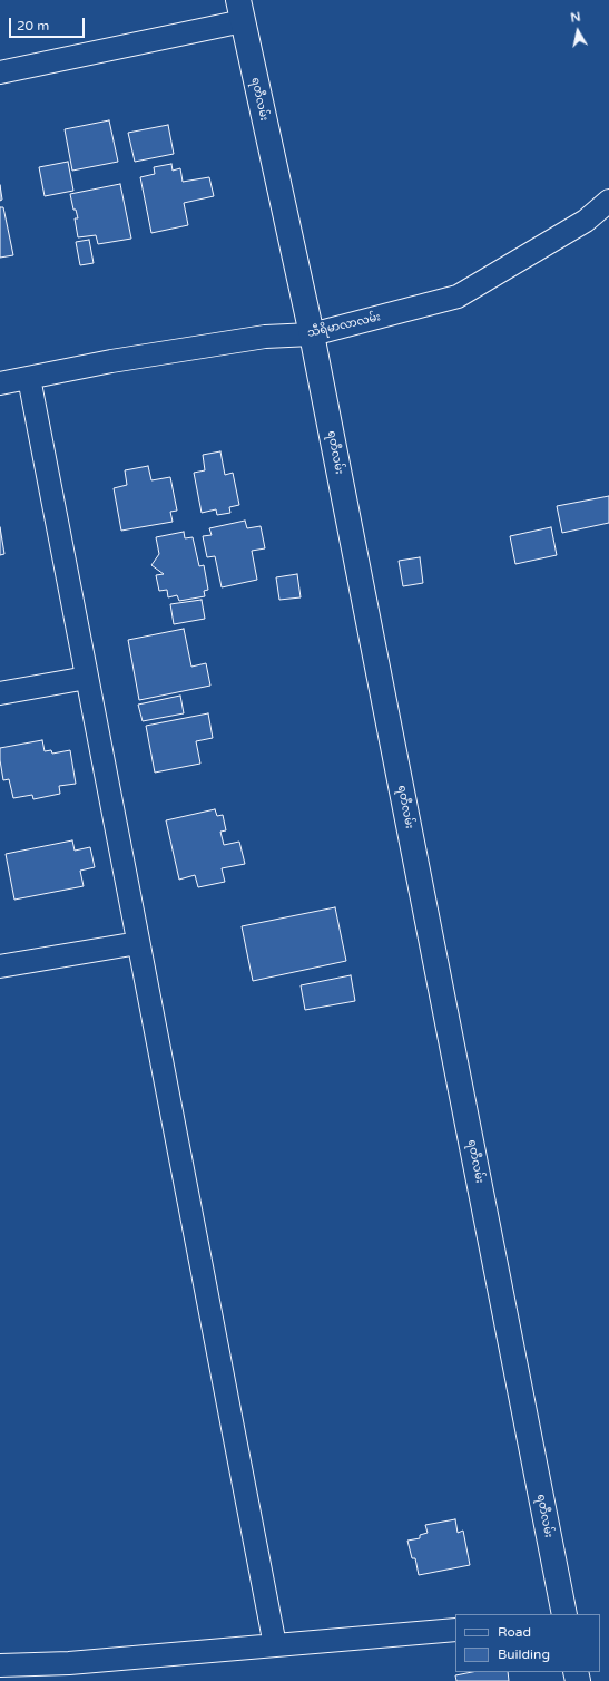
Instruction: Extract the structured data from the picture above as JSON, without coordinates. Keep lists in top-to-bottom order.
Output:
{
  "streets": {
    "street": ["ရတီလမ်း", "သီရိမာလာလမ်း"]
  },
  "crossings": [
    ["ရတီလမ်း", "သီရိမာလာလမ်း"]
  ],
  "legend": ["Road", "Building"],
  "scale_bar": "20 m",
  "north": "top"
}
